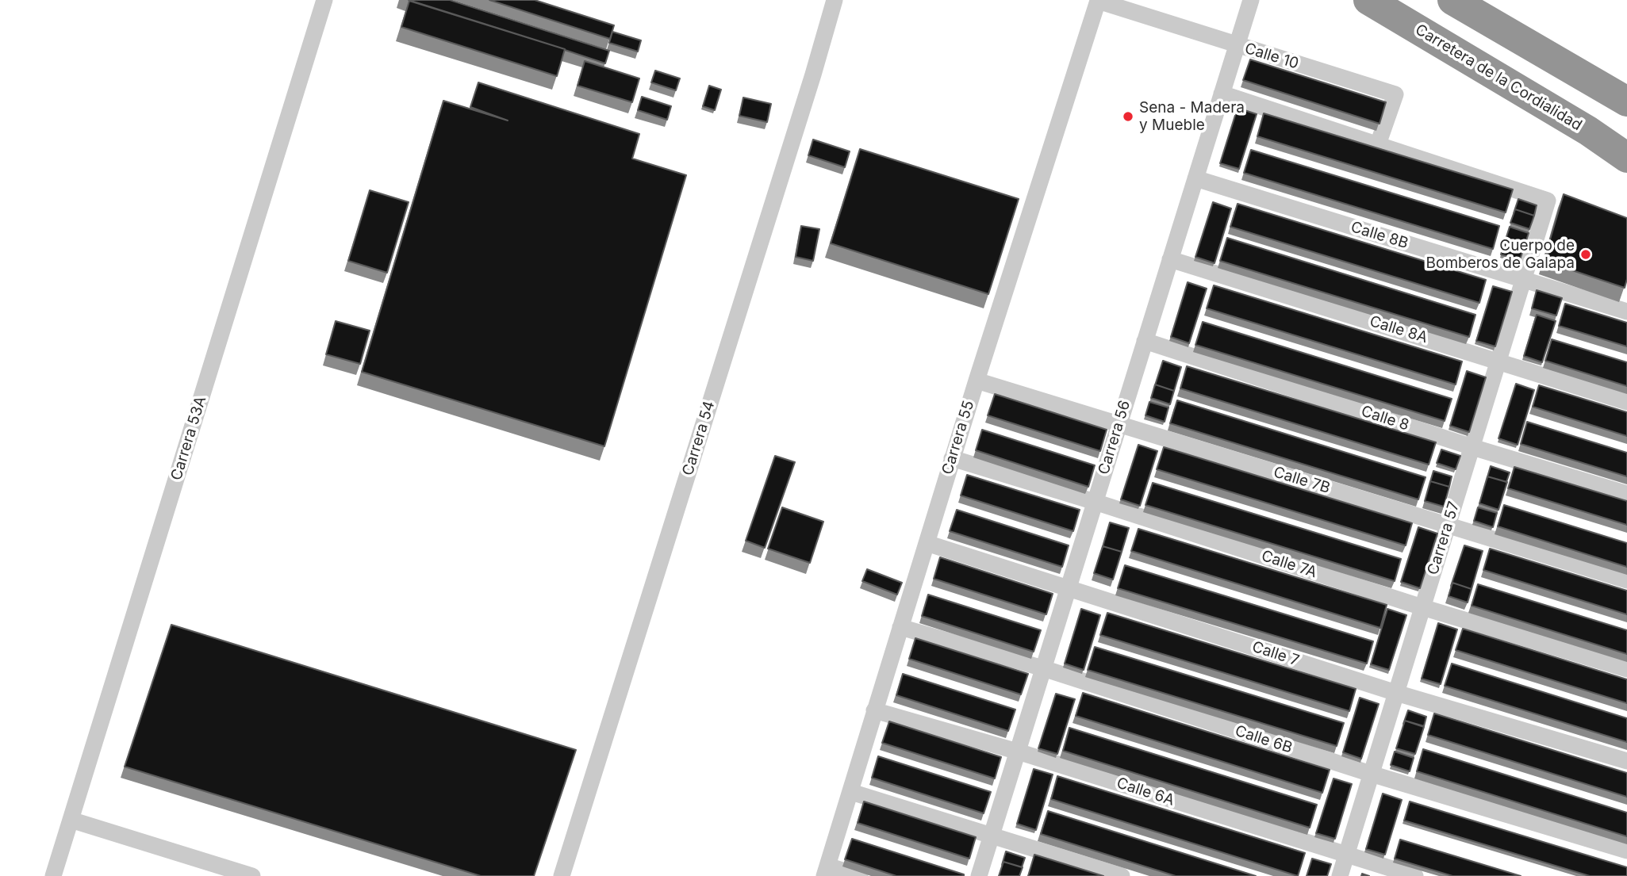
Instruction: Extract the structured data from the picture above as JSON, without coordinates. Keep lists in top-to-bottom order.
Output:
{
  "streets": {
    "highway": ["Carretera de la Cordialidad"],
    "street": [
      "Calle 10",
      "Calle 8B",
      "Calle 8A",
      "Calle 8",
      "Carrera 55",
      "Carrera 56",
      "Carrera 53A",
      "Carrera 54",
      "Calle 7B",
      "Carrera 57",
      "Calle 7A",
      "Calle 7",
      "Calle 6B",
      "Calle 6A"
    ]
  },
  "crossings": [
    ["Calle 10", "Carrera 55"],
    ["Calle 10", "Carrera 56"],
    ["Calle 10", "Carrera 57"],
    ["Calle 8B", "Carrera 56"],
    ["Calle 8B", "Carrera 57"],
    ["Calle 8A", "Carrera 56"],
    ["Calle 8A", "Carrera 57"],
    ["Calle 8", "Carrera 56"],
    ["Calle 8", "Carrera 57"],
    ["Carrera 55", "Calle 7B"],
    ["Carrera 55", "Calle 7A"],
    ["Carrera 55", "Calle 7"],
    ["Carrera 55", "Calle 6B"],
    ["Carrera 55", "Calle 6A"],
    ["Carrera 56", "Calle 7B"],
    ["Carrera 56", "Calle 7A"],
    ["Carrera 56", "Calle 7"],
    ["Carrera 56", "Calle 6B"],
    ["Carrera 56", "Calle 6A"],
    ["Calle 7B", "Carrera 57"],
    ["Carrera 57", "Calle 7A"],
    ["Carrera 57", "Calle 7"],
    ["Carrera 57", "Calle 6B"],
    ["Carrera 57", "Calle 6A"]
  ],
  "places": ["Sena - Madera y Mueble", "Cuerpo de Bomberos de Galapa"]
}
